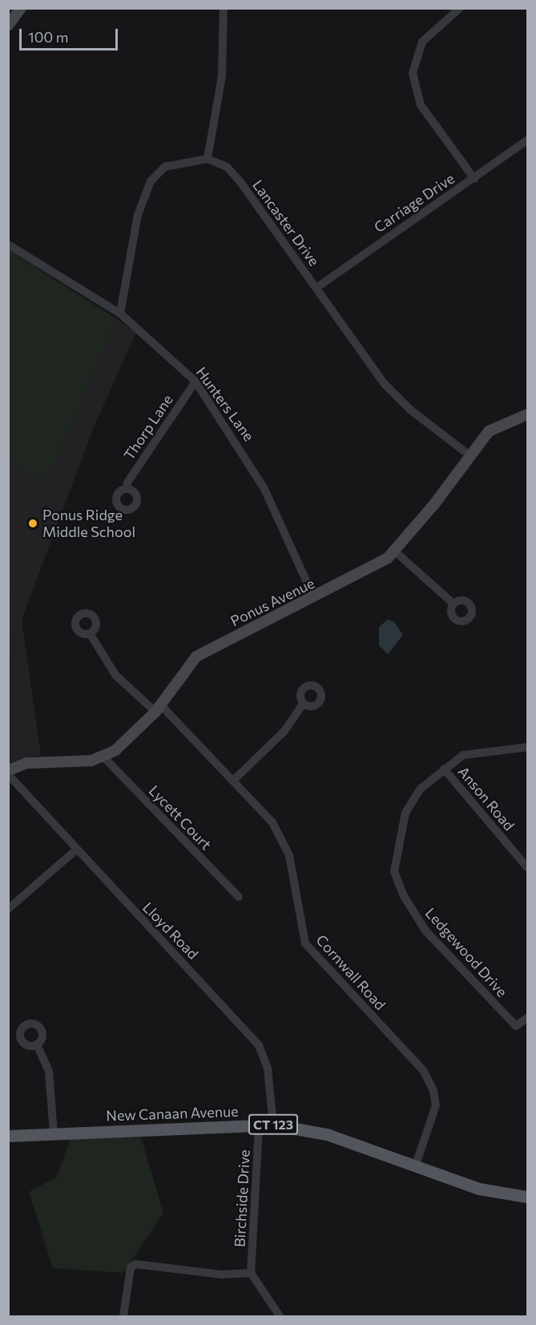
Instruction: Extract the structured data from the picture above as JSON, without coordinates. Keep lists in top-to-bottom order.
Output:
{
  "streets": {
    "main road": ["New Canaan Avenue", "CT 123"],
    "street": [
      "Carriage Drive",
      "Lancaster Drive",
      "Hunters Lane",
      "Thorp Lane",
      "Ponus Avenue",
      "Anson Road",
      "Lycett Court",
      "Lloyd Road",
      "Ledgewood Drive",
      "Cornwall Road",
      "Birchside Drive"
    ]
  },
  "crossings": [
    ["Carriage Drive", "Lancaster Drive"],
    ["Lancaster Drive", "Ponus Avenue"],
    ["Hunters Lane", "Thorp Lane"],
    ["Hunters Lane", "Ponus Avenue"],
    ["Ponus Avenue", "Lycett Court"],
    ["Ponus Avenue", "Cornwall Road"],
    ["Anson Road", "Ledgewood Drive"],
    ["Lloyd Road", "New Canaan Avenue"],
    ["Cornwall Road", "New Canaan Avenue"],
    ["New Canaan Avenue", "Birchside Drive"]
  ],
  "places": ["Ponus Ridge Middle School"],
  "scale_bar": "100 m"
}
